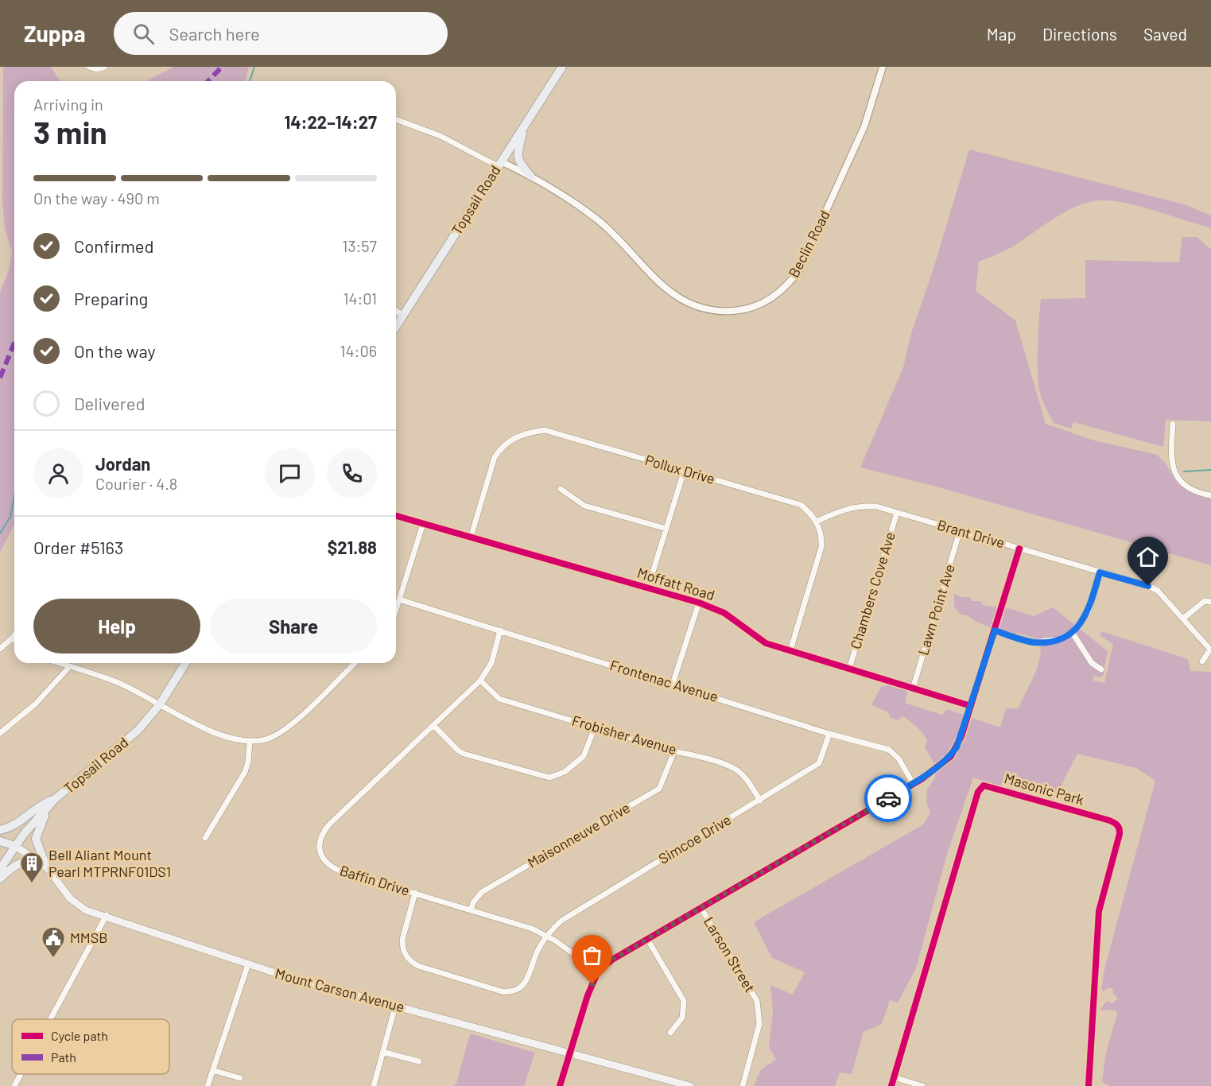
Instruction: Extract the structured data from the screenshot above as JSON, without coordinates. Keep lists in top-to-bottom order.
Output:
{
  "streets": {
    "main road": ["Topsail Road", "Mount Carson Avenue"],
    "street": [
      "Beclin Road",
      "Pollux Drive",
      "Brant Drive",
      "Moffatt Road",
      "Chambers Cove Ave",
      "Lawn Point Ave",
      "Frontenac Avenue",
      "Frobisher Avenue",
      "Masonic Park",
      "Maisonneuve Drive",
      "Simcoe Drive",
      "Baffin Drive",
      "Larson Street"
    ]
  },
  "crossings": [
    ["Topsail Road", "Beclin Road"],
    ["Topsail Road", "Mount Carson Avenue"],
    ["Pollux Drive", "Brant Drive"],
    ["Pollux Drive", "Moffatt Road"],
    ["Brant Drive", "Chambers Cove Ave"],
    ["Brant Drive", "Lawn Point Ave"],
    ["Moffatt Road", "Chambers Cove Ave"],
    ["Moffatt Road", "Lawn Point Ave"],
    ["Frontenac Avenue", "Simcoe Drive"],
    ["Frontenac Avenue", "Baffin Drive"],
    ["Frobisher Avenue", "Maisonneuve Drive"],
    ["Frobisher Avenue", "Simcoe Drive"],
    ["Frobisher Avenue", "Baffin Drive"],
    ["Maisonneuve Drive", "Baffin Drive"],
    ["Simcoe Drive", "Baffin Drive"]
  ],
  "places": {
    "building": ["Bell Aliant Mount Pearl MTPRNF01DS1"],
    "public building": ["MMSB"]
  },
  "legend": ["Cycle path", "Path"],
  "page": {
    "header": "Zuppa",
    "search": "Search here",
    "nav": ["Map", "Directions", "Saved"],
    "heading": ["3 min", "Arriving in", "14:22–14:27"],
    "panel": [
      "Jordan",
      "Courier · 4.8",
      "Order #5163",
      "$21.88"
    ],
    "bar": "On the way · 490 m",
    "list": [
      ["Confirmed", "13:57"],
      ["Preparing", "14:01"],
      ["On the way", "14:06"],
      "Delivered"
    ],
    "buttons": ["Help", "Share"]
  }
}
